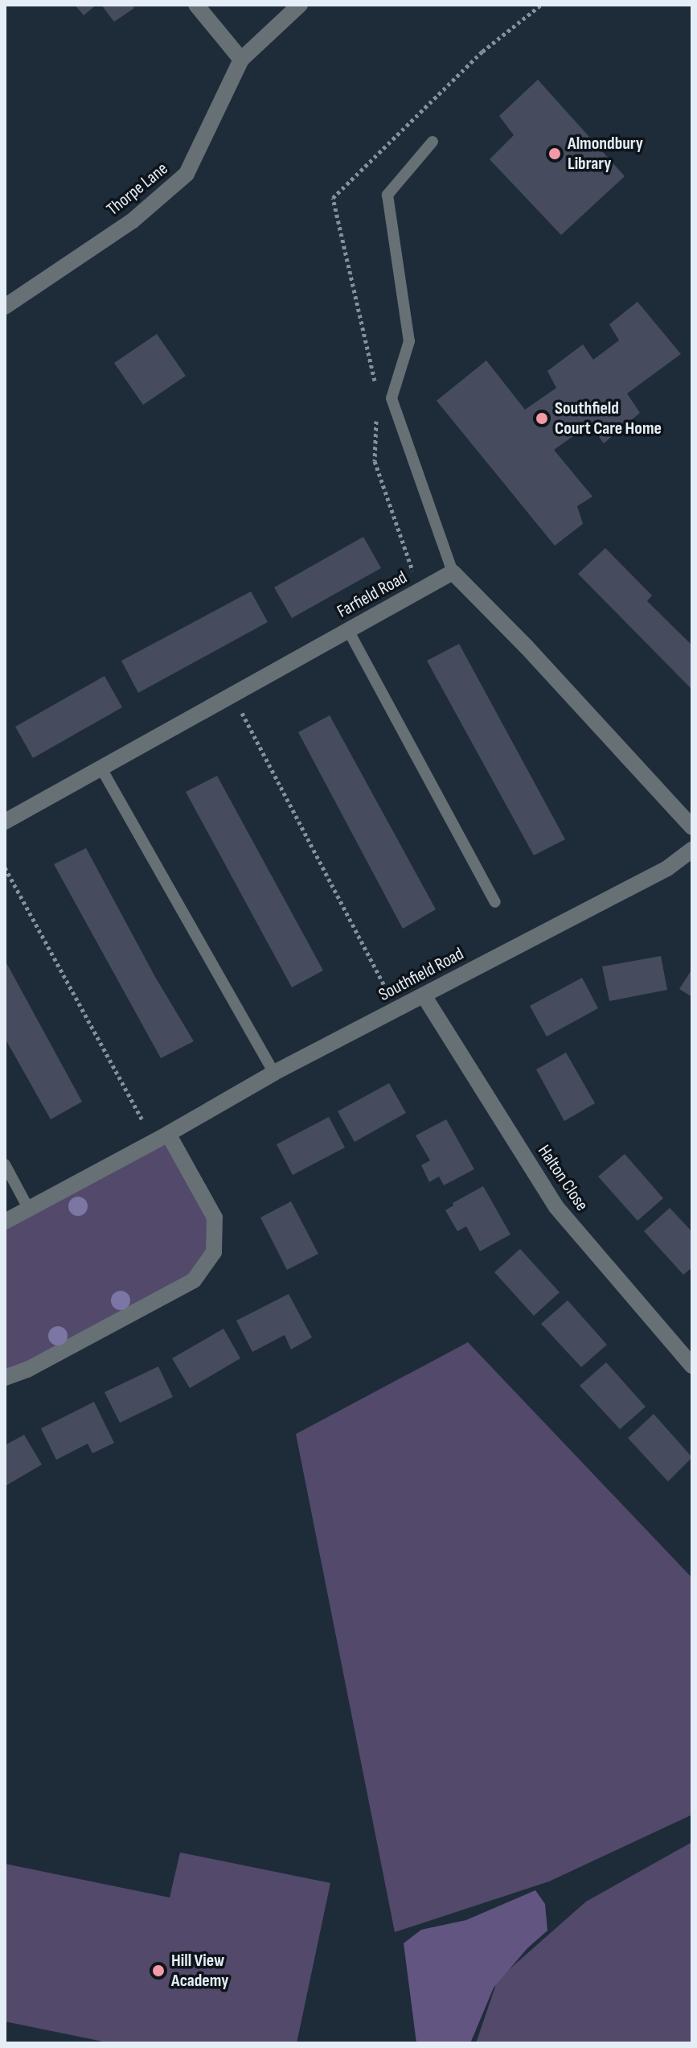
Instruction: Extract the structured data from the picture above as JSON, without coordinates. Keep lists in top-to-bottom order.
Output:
{
  "streets": {
    "street": [
      "Thorpe Lane",
      "Farfield Road",
      "Southfield Road",
      "Halton Close"
    ]
  },
  "crossings": [
    ["Southfield Road", "Halton Close"]
  ],
  "places": ["Almondbury Library", "Southfield Court Care Home", "Hill View Academy"]
}
